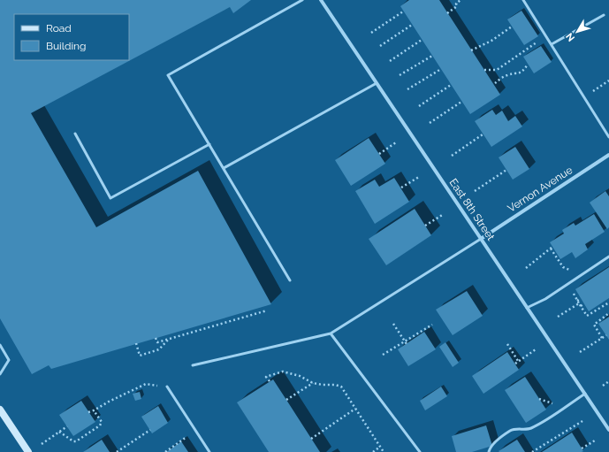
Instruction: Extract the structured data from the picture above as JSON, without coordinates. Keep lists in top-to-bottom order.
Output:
{
  "streets": {
    "street": ["Vernon Avenue", "East 8th Street"]
  },
  "crossings": [
    ["Vernon Avenue", "East 8th Street"]
  ],
  "legend": ["Road", "Building"],
  "north": "bottom left"
}
